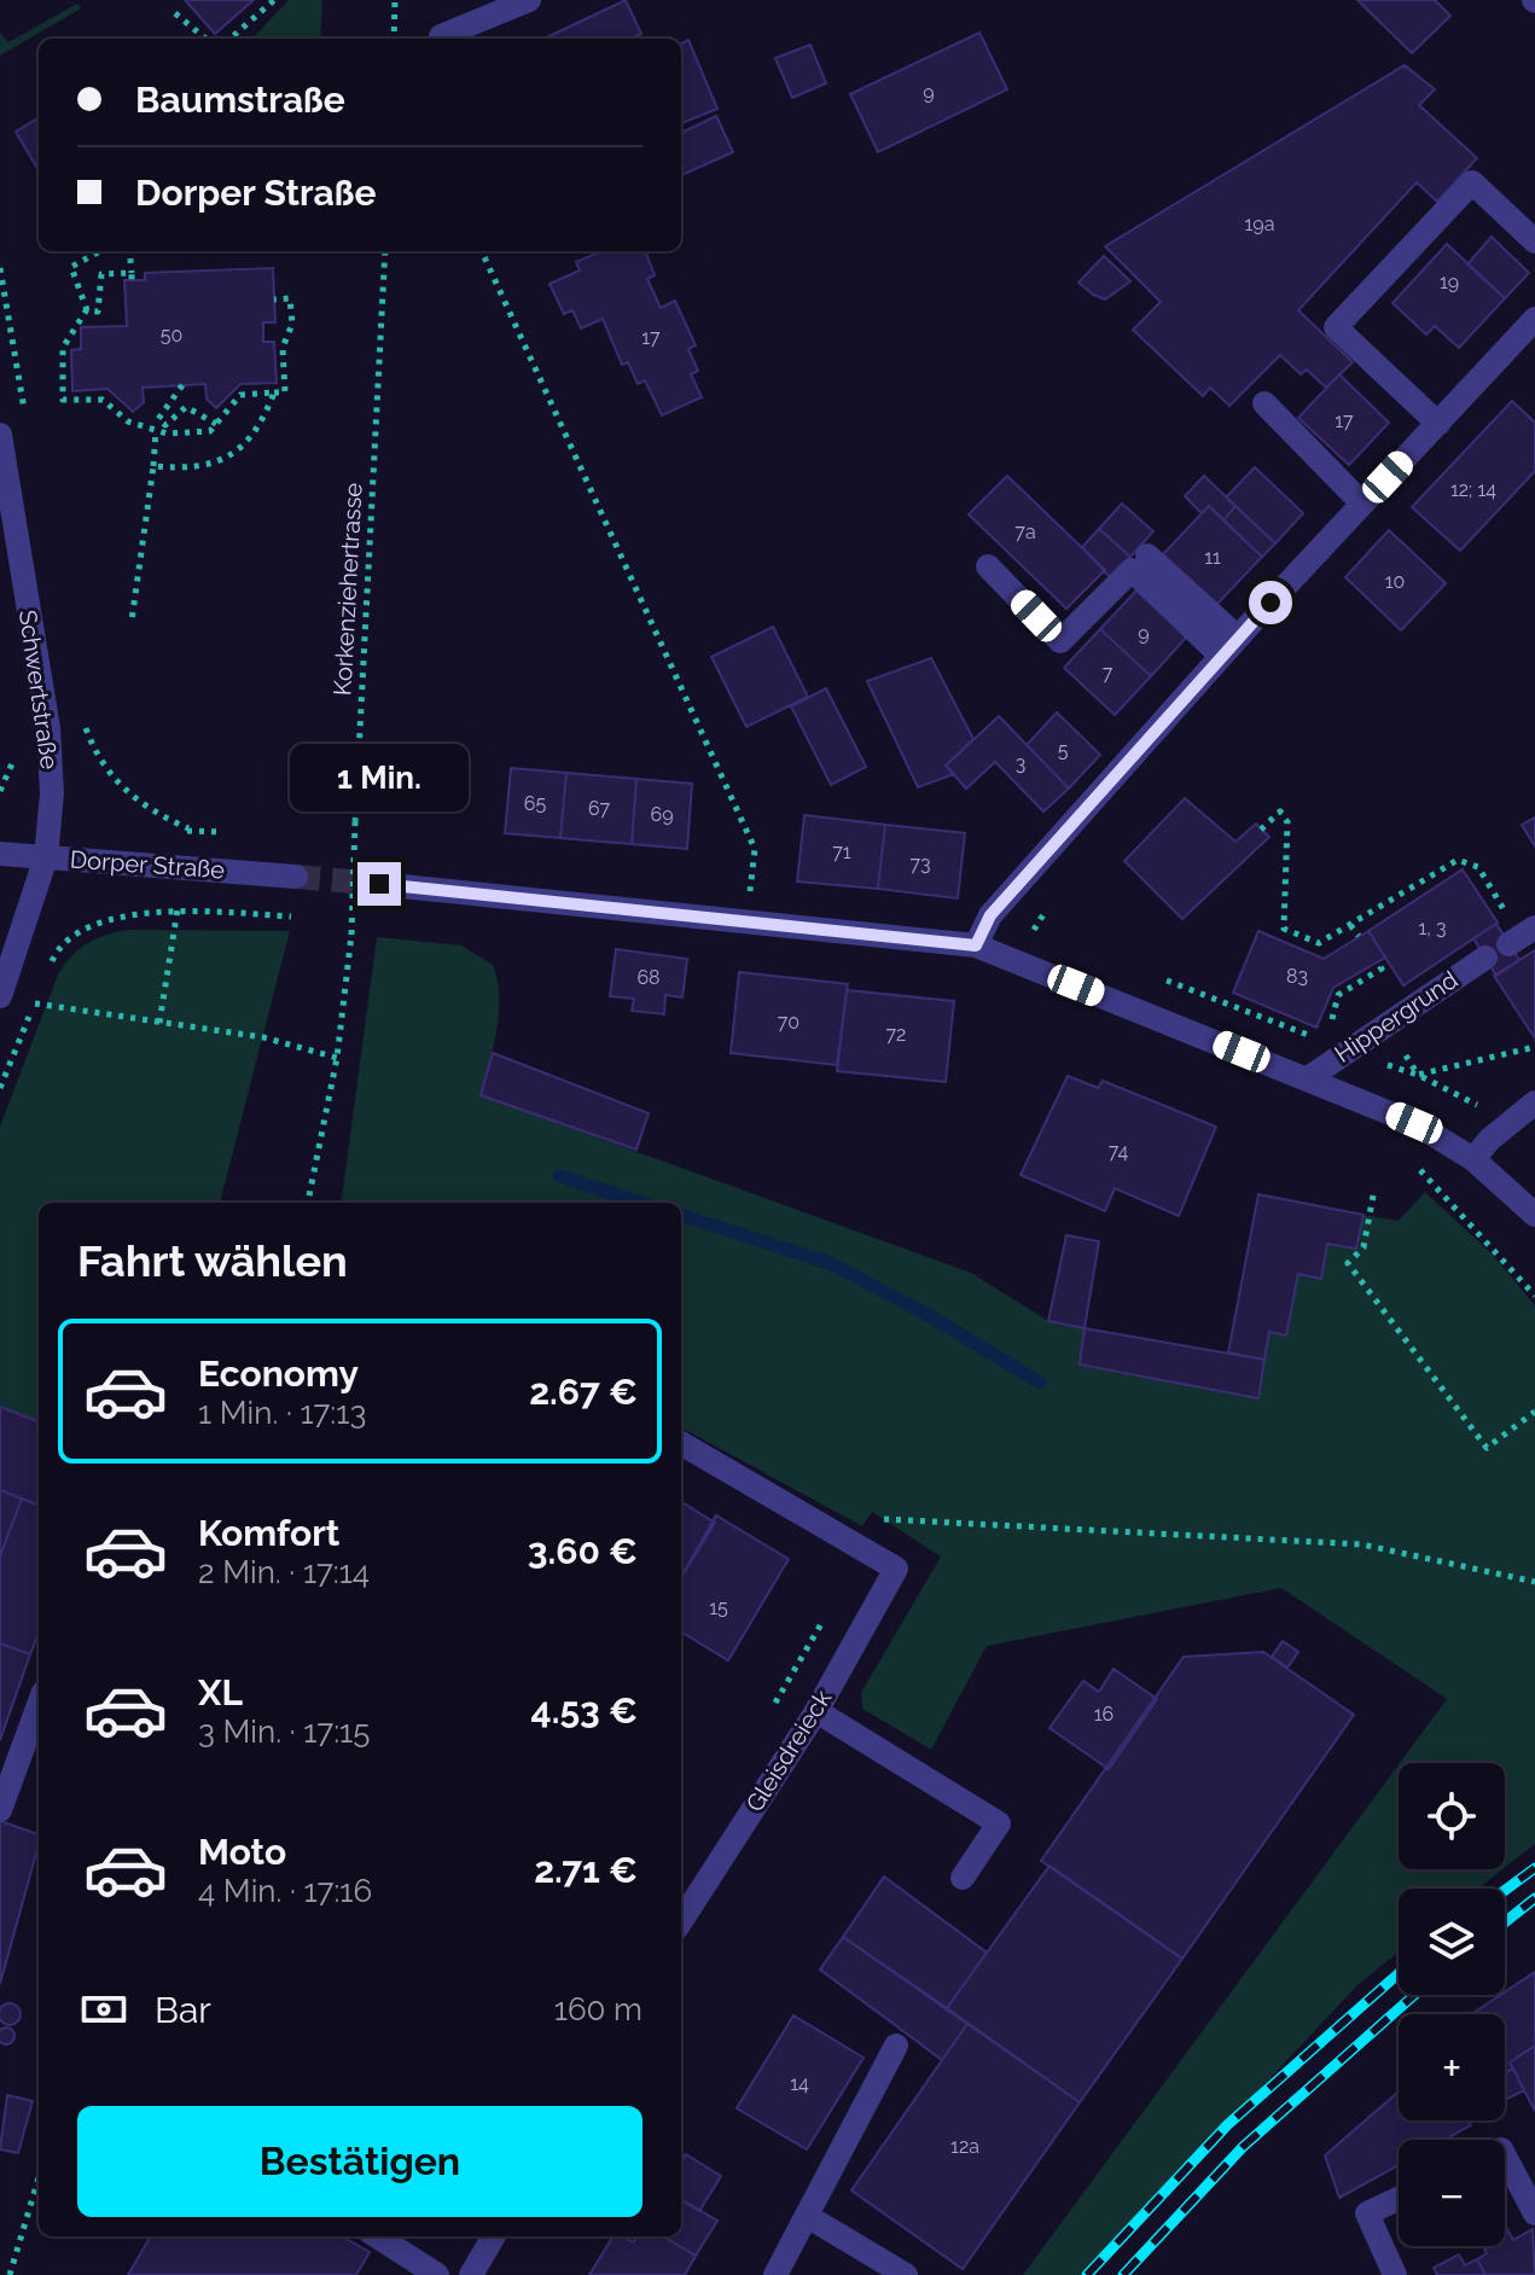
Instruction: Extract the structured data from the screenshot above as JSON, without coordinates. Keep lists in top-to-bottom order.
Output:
{
  "streets": {
    "street": [
      "Schwertstraße",
      "Dorper Straße",
      "Hippergrund",
      "Gleisdreieck"
    ],
    "path": ["Korkenziehertrasse"]
  },
  "crossings": [
    ["Schwertstraße", "Dorper Straße"]
  ],
  "house_numbers": [
    "9",
    "19a",
    "19",
    "50",
    "17",
    "17",
    "12; 14",
    "7a",
    "11",
    "10",
    "9",
    "7",
    "5",
    "3",
    "65",
    "67",
    "69",
    "71",
    "73",
    "1, 3",
    "83",
    "68",
    "70",
    "72",
    "74",
    "15",
    "16",
    "14",
    "12a"
  ],
  "page": {
    "banner": ["Baumstraße", "Dorper Straße"],
    "bubble": "1 Min.",
    "heading": "Fahrt wählen",
    "list": [
      {
        "name": "Economy",
        "note": "1 Min. · 17:13",
        "value": "2.67 €"
      },
      {
        "name": "Komfort",
        "note": "2 Min. · 17:14",
        "value": "3.60 €"
      },
      {
        "name": "XL",
        "note": "3 Min. · 17:15",
        "value": "4.53 €"
      },
      {
        "name": "Moto",
        "note": "4 Min. · 17:16",
        "value": "2.71 €"
      }
    ],
    "map_buttons": ["+", "−"],
    "pay": ["Bar", "160 m"],
    "buttons": "Bestätigen"
  }
}
